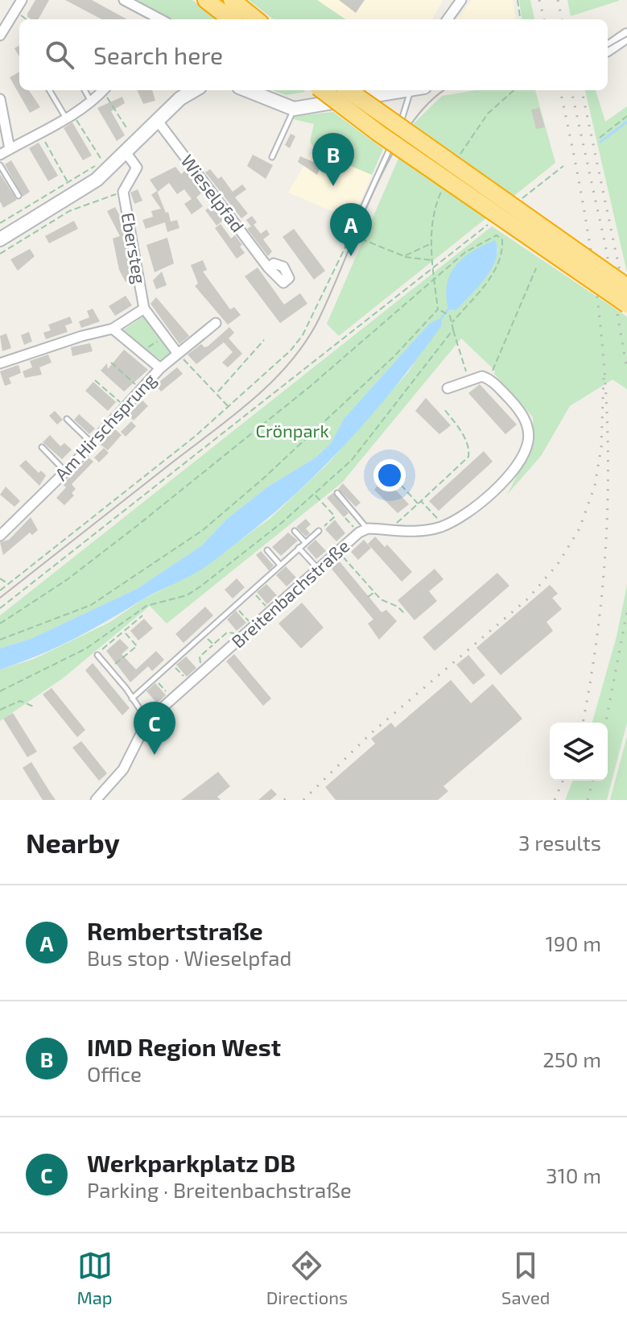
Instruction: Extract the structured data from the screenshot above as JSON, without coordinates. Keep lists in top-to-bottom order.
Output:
{
  "streets": {
    "street": [
      "Wieselpfad",
      "Ebersteg",
      "Am Hirschsprung",
      "Breitenbachstraße"
    ]
  },
  "parks": ["Crönpark"],
  "page": {
    "search": "Search here",
    "pins": ["B", "A", "C"],
    "heading": ["Nearby", "3 results"],
    "list": [
      {
        "mark": "A",
        "name": "Rembertstraße",
        "note": "Bus stop · Wieselpfad",
        "value": "190 m"
      },
      {
        "mark": "B",
        "name": "IMD Region West",
        "note": "Office",
        "value": "250 m"
      },
      {
        "mark": "C",
        "name": "Werkparkplatz DB",
        "note": "Parking · Breitenbachstraße",
        "value": "310 m"
      }
    ],
    "nav": ["Map", "Directions", "Saved"]
  }
}
